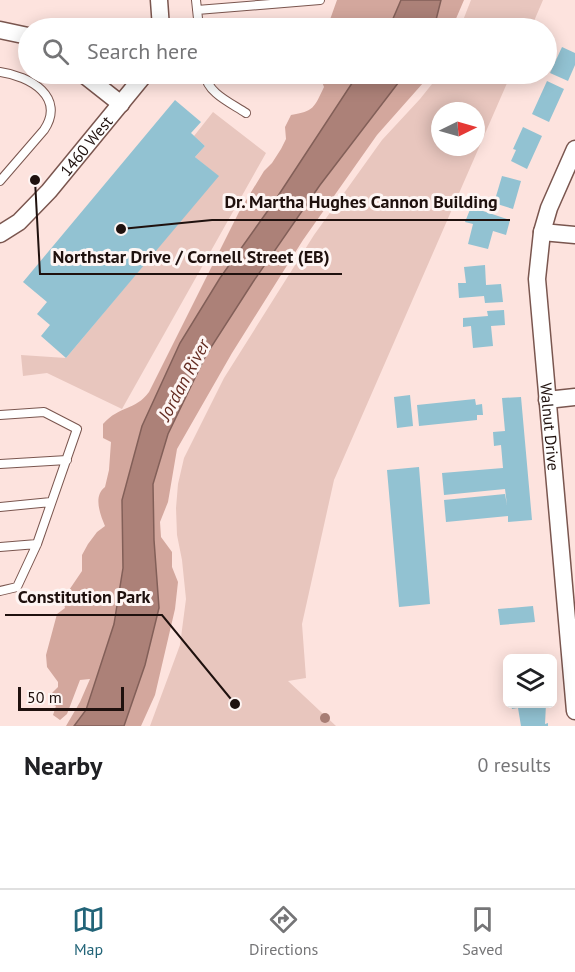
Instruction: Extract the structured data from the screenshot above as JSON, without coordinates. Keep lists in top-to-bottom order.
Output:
{
  "streets": {
    "street": ["1460 West", "Walnut Drive"]
  },
  "water": ["Jordan River"],
  "places": ["Northstar Drive / Cornell Street (EB)", "Dr. Martha Hughes Cannon Building", "Constitution Park"],
  "scale_bar": "50 m",
  "north": "right",
  "page": {
    "search": "Search here",
    "scale": "50 m",
    "heading": ["Nearby", "0 results"],
    "nav": ["Map", "Directions", "Saved"]
  }
}
